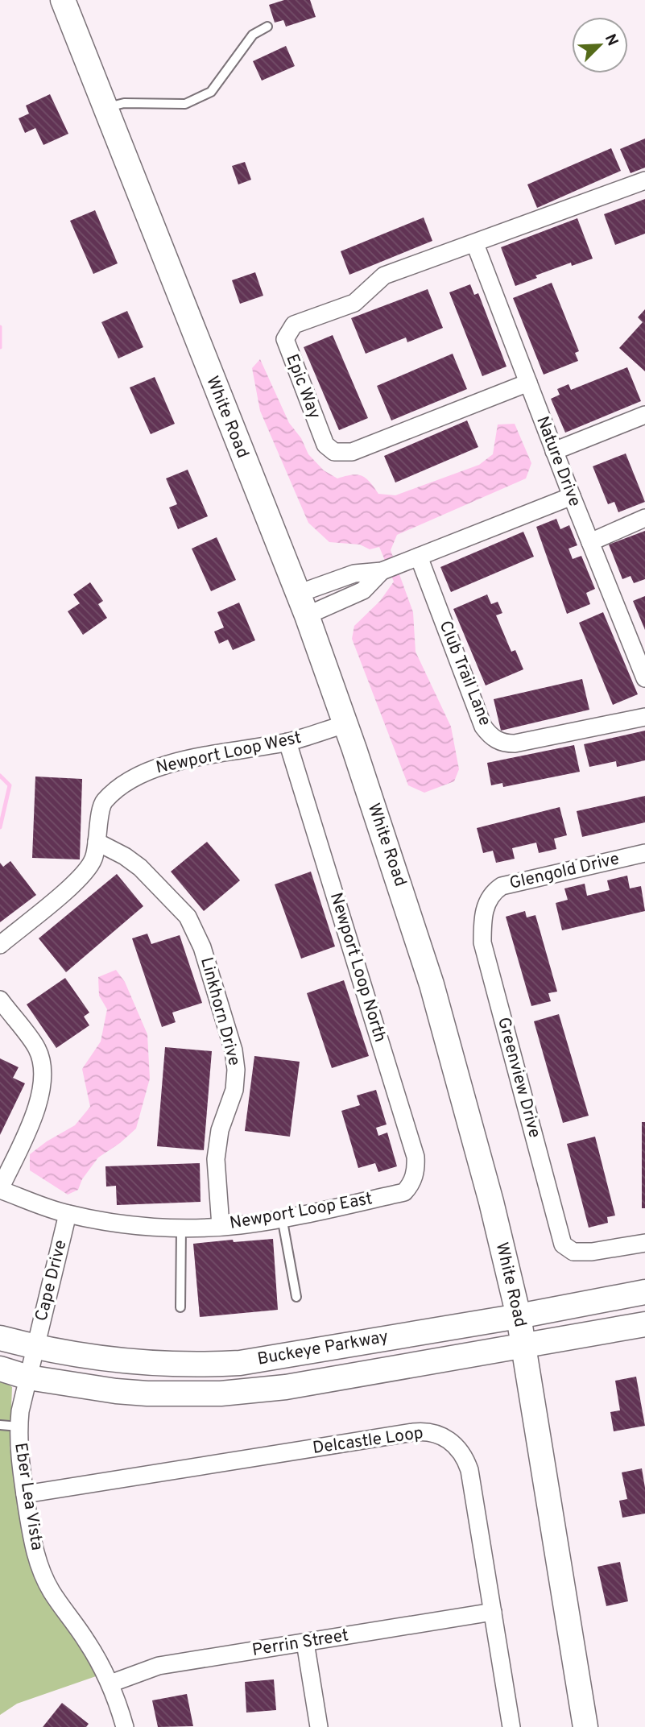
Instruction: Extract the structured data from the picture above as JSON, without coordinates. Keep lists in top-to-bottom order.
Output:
{
  "streets": {
    "street": [
      "Epic Way",
      "White Road",
      "Nature Drive",
      "Club Trail Lane",
      "Newport Loop West",
      "Glengold Drive",
      "Newport Loop North",
      "Linkhorn Drive",
      "Greenview Drive",
      "Newport Loop East",
      "Cape Drive",
      "Buckeye Parkway",
      "Delcastle Loop",
      "Eber Lea Vista",
      "Perrin Street"
    ]
  },
  "crossings": [
    ["Epic Way", "Nature Drive"],
    ["White Road", "Newport Loop West"],
    ["White Road", "Buckeye Parkway"],
    ["Newport Loop West", "Newport Loop North"],
    ["Newport Loop West", "Linkhorn Drive"],
    ["Glengold Drive", "Greenview Drive"],
    ["Newport Loop North", "Newport Loop East"],
    ["Linkhorn Drive", "Newport Loop East"],
    ["Newport Loop East", "Cape Drive"],
    ["Cape Drive", "Buckeye Parkway"],
    ["Cape Drive", "Eber Lea Vista"],
    ["Buckeye Parkway", "Eber Lea Vista"],
    ["Delcastle Loop", "Eber Lea Vista"],
    ["Delcastle Loop", "Perrin Street"],
    ["Eber Lea Vista", "Perrin Street"]
  ],
  "north": "top right"
}
